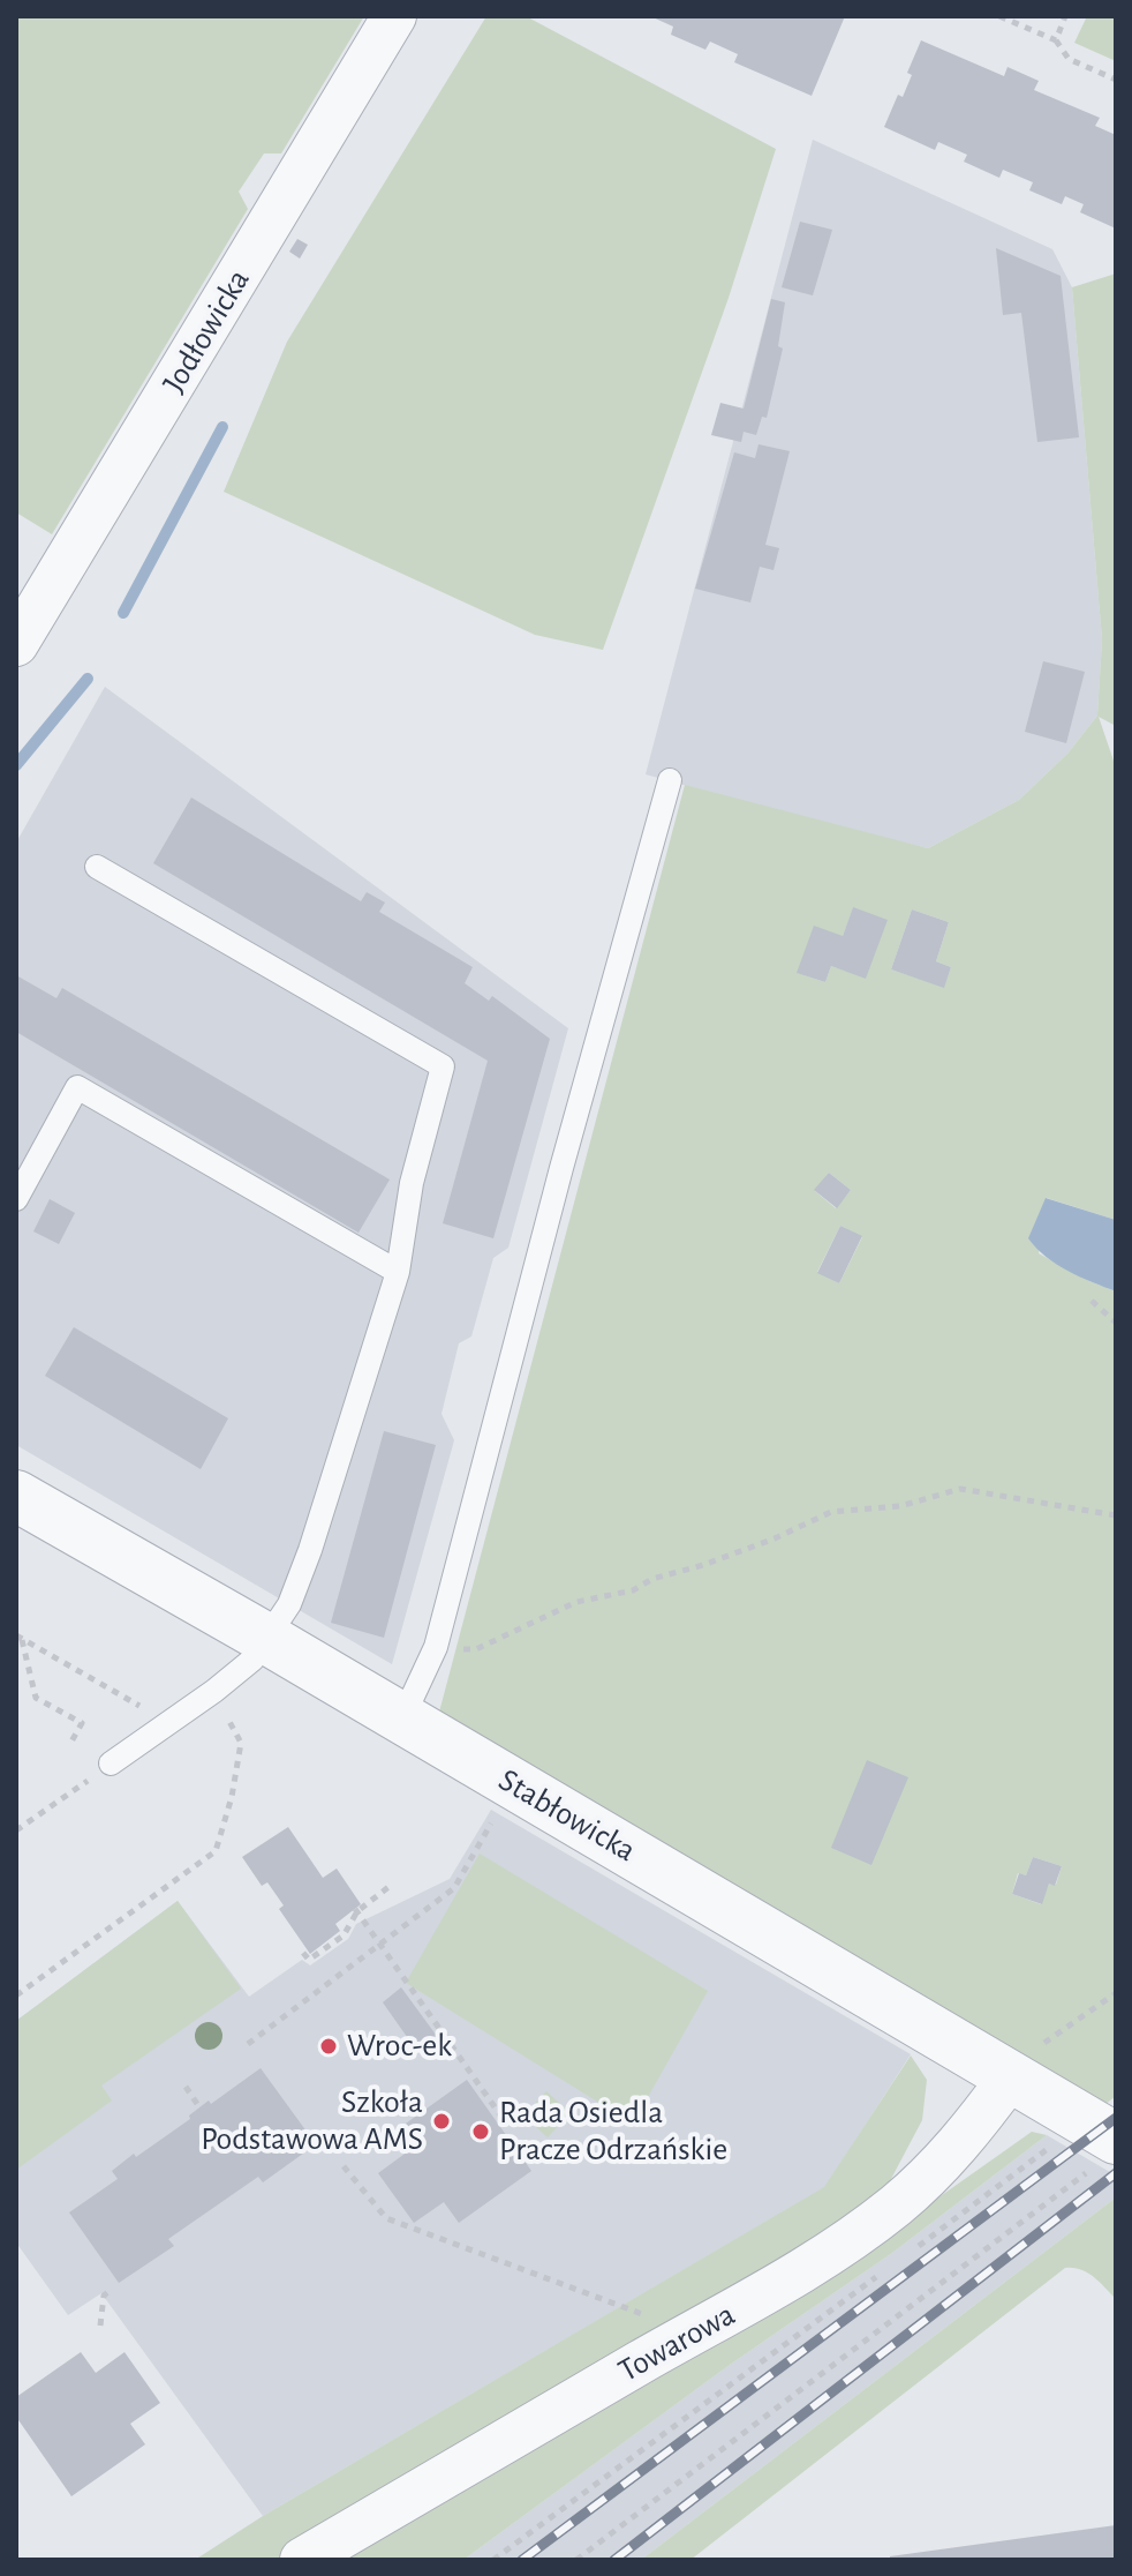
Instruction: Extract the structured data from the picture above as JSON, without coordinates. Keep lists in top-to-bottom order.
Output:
{
  "streets": {
    "street": ["Jodłowicka", "Stabłowicka", "Towarowa"]
  },
  "crossings": [
    ["Stabłowicka", "Towarowa"]
  ],
  "places": ["Wroc-ek", "Szkoła Podstawowa AMS", "Rada Osiedla Pracze Odrzańskie"]
}
